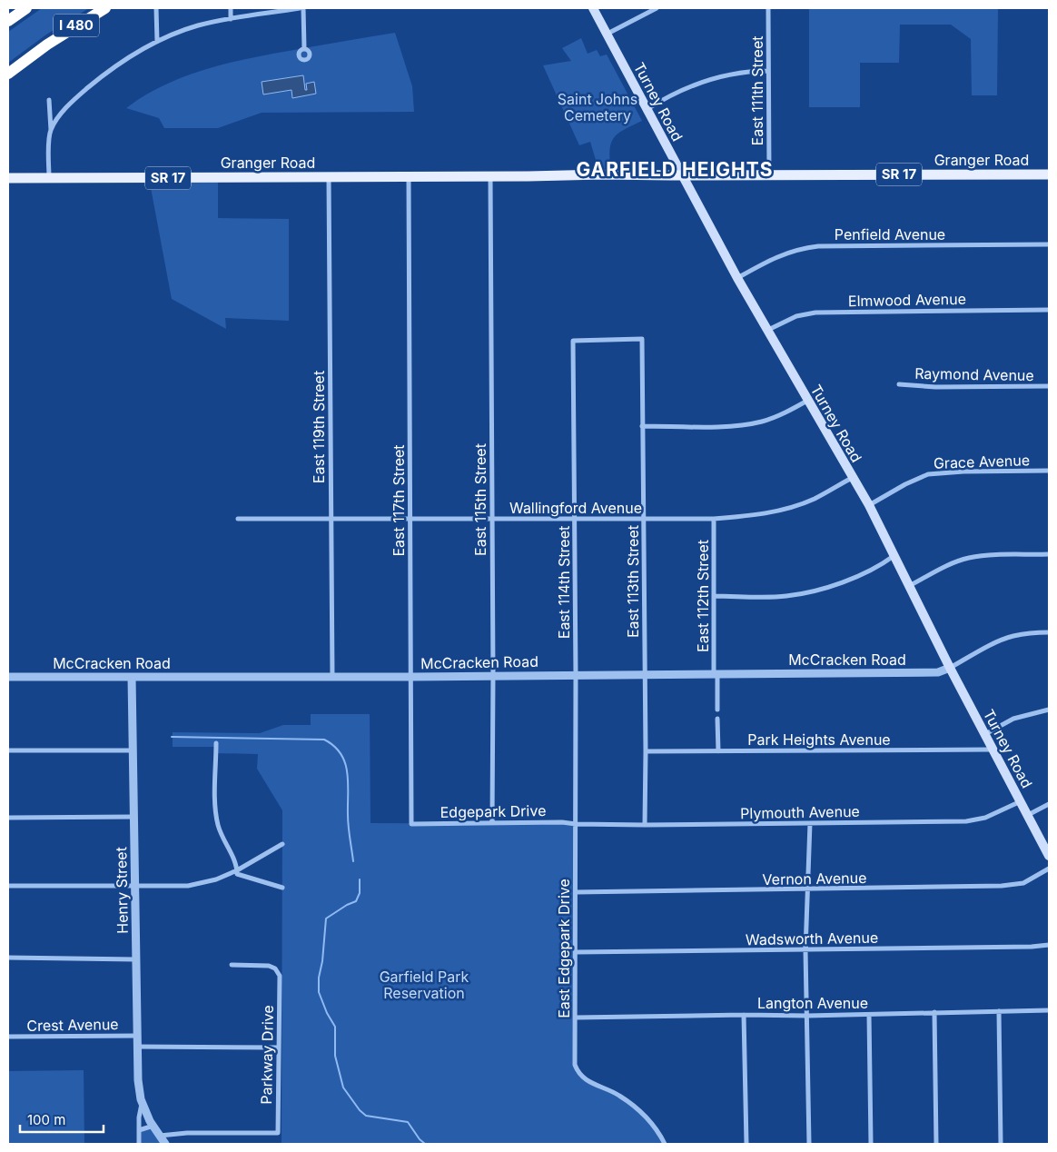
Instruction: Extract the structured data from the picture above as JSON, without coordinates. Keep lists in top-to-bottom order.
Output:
{
  "streets": {
    "highway": ["I 480"],
    "main road": ["Turney Road", "Granger Road", "SR 17"],
    "street": [
      "East 111th Street",
      "Penfield Avenue",
      "Elmwood Avenue",
      "Raymond Avenue",
      "East 119th Street",
      "Grace Avenue",
      "East 115th Street",
      "East 117th Street",
      "Wallingford Avenue",
      "East 113th Street",
      "East 114th Street",
      "East 112th Street",
      "McCracken Road",
      "Park Heights Avenue",
      "Edgepark Drive",
      "Plymouth Avenue",
      "Vernon Avenue",
      "Henry Street",
      "Wadsworth Avenue",
      "East Edgepark Drive",
      "Langton Avenue",
      "Crest Avenue",
      "Parkway Drive"
    ]
  },
  "crossings": [
    ["East 111th Street", "Granger Road"],
    ["Turney Road", "Granger Road"],
    ["Turney Road", "Penfield Avenue"],
    ["Turney Road", "Elmwood Avenue"],
    ["Turney Road", "Grace Avenue"],
    ["Turney Road", "Wallingford Avenue"],
    ["Turney Road", "McCracken Road"],
    ["Turney Road", "Park Heights Avenue"],
    ["Turney Road", "Plymouth Avenue"],
    ["Granger Road", "East 119th Street"],
    ["Granger Road", "East 115th Street"],
    ["Granger Road", "East 117th Street"],
    ["East 119th Street", "Wallingford Avenue"],
    ["East 119th Street", "McCracken Road"],
    ["East 115th Street", "Wallingford Avenue"],
    ["East 115th Street", "McCracken Road"],
    ["East 115th Street", "Edgepark Drive"],
    ["East 117th Street", "Wallingford Avenue"],
    ["East 117th Street", "McCracken Road"],
    ["East 117th Street", "Edgepark Drive"],
    ["Wallingford Avenue", "East 113th Street"],
    ["Wallingford Avenue", "East 114th Street"],
    ["Wallingford Avenue", "East 112th Street"],
    ["East 113th Street", "East 114th Street"],
    ["East 113th Street", "McCracken Road"],
    ["East 113th Street", "Park Heights Avenue"],
    ["East 113th Street", "Plymouth Avenue"],
    ["East 114th Street", "McCracken Road"],
    ["East 114th Street", "Edgepark Drive"],
    ["East 114th Street", "Plymouth Avenue"],
    ["East 114th Street", "East Edgepark Drive"],
    ["East 112th Street", "McCracken Road"],
    ["McCracken Road", "Henry Street"],
    ["Edgepark Drive", "Plymouth Avenue"],
    ["Edgepark Drive", "East Edgepark Drive"],
    ["Plymouth Avenue", "East Edgepark Drive"],
    ["Vernon Avenue", "East Edgepark Drive"],
    ["Henry Street", "Crest Avenue"],
    ["Henry Street", "Parkway Drive"],
    ["Wadsworth Avenue", "East Edgepark Drive"],
    ["East Edgepark Drive", "Langton Avenue"]
  ],
  "districts": ["GARFIELD HEIGHTS"],
  "parks": ["Saint Johns Cemetery", "Garfield Park Reservation"],
  "scale_bar": "100 m"
}
